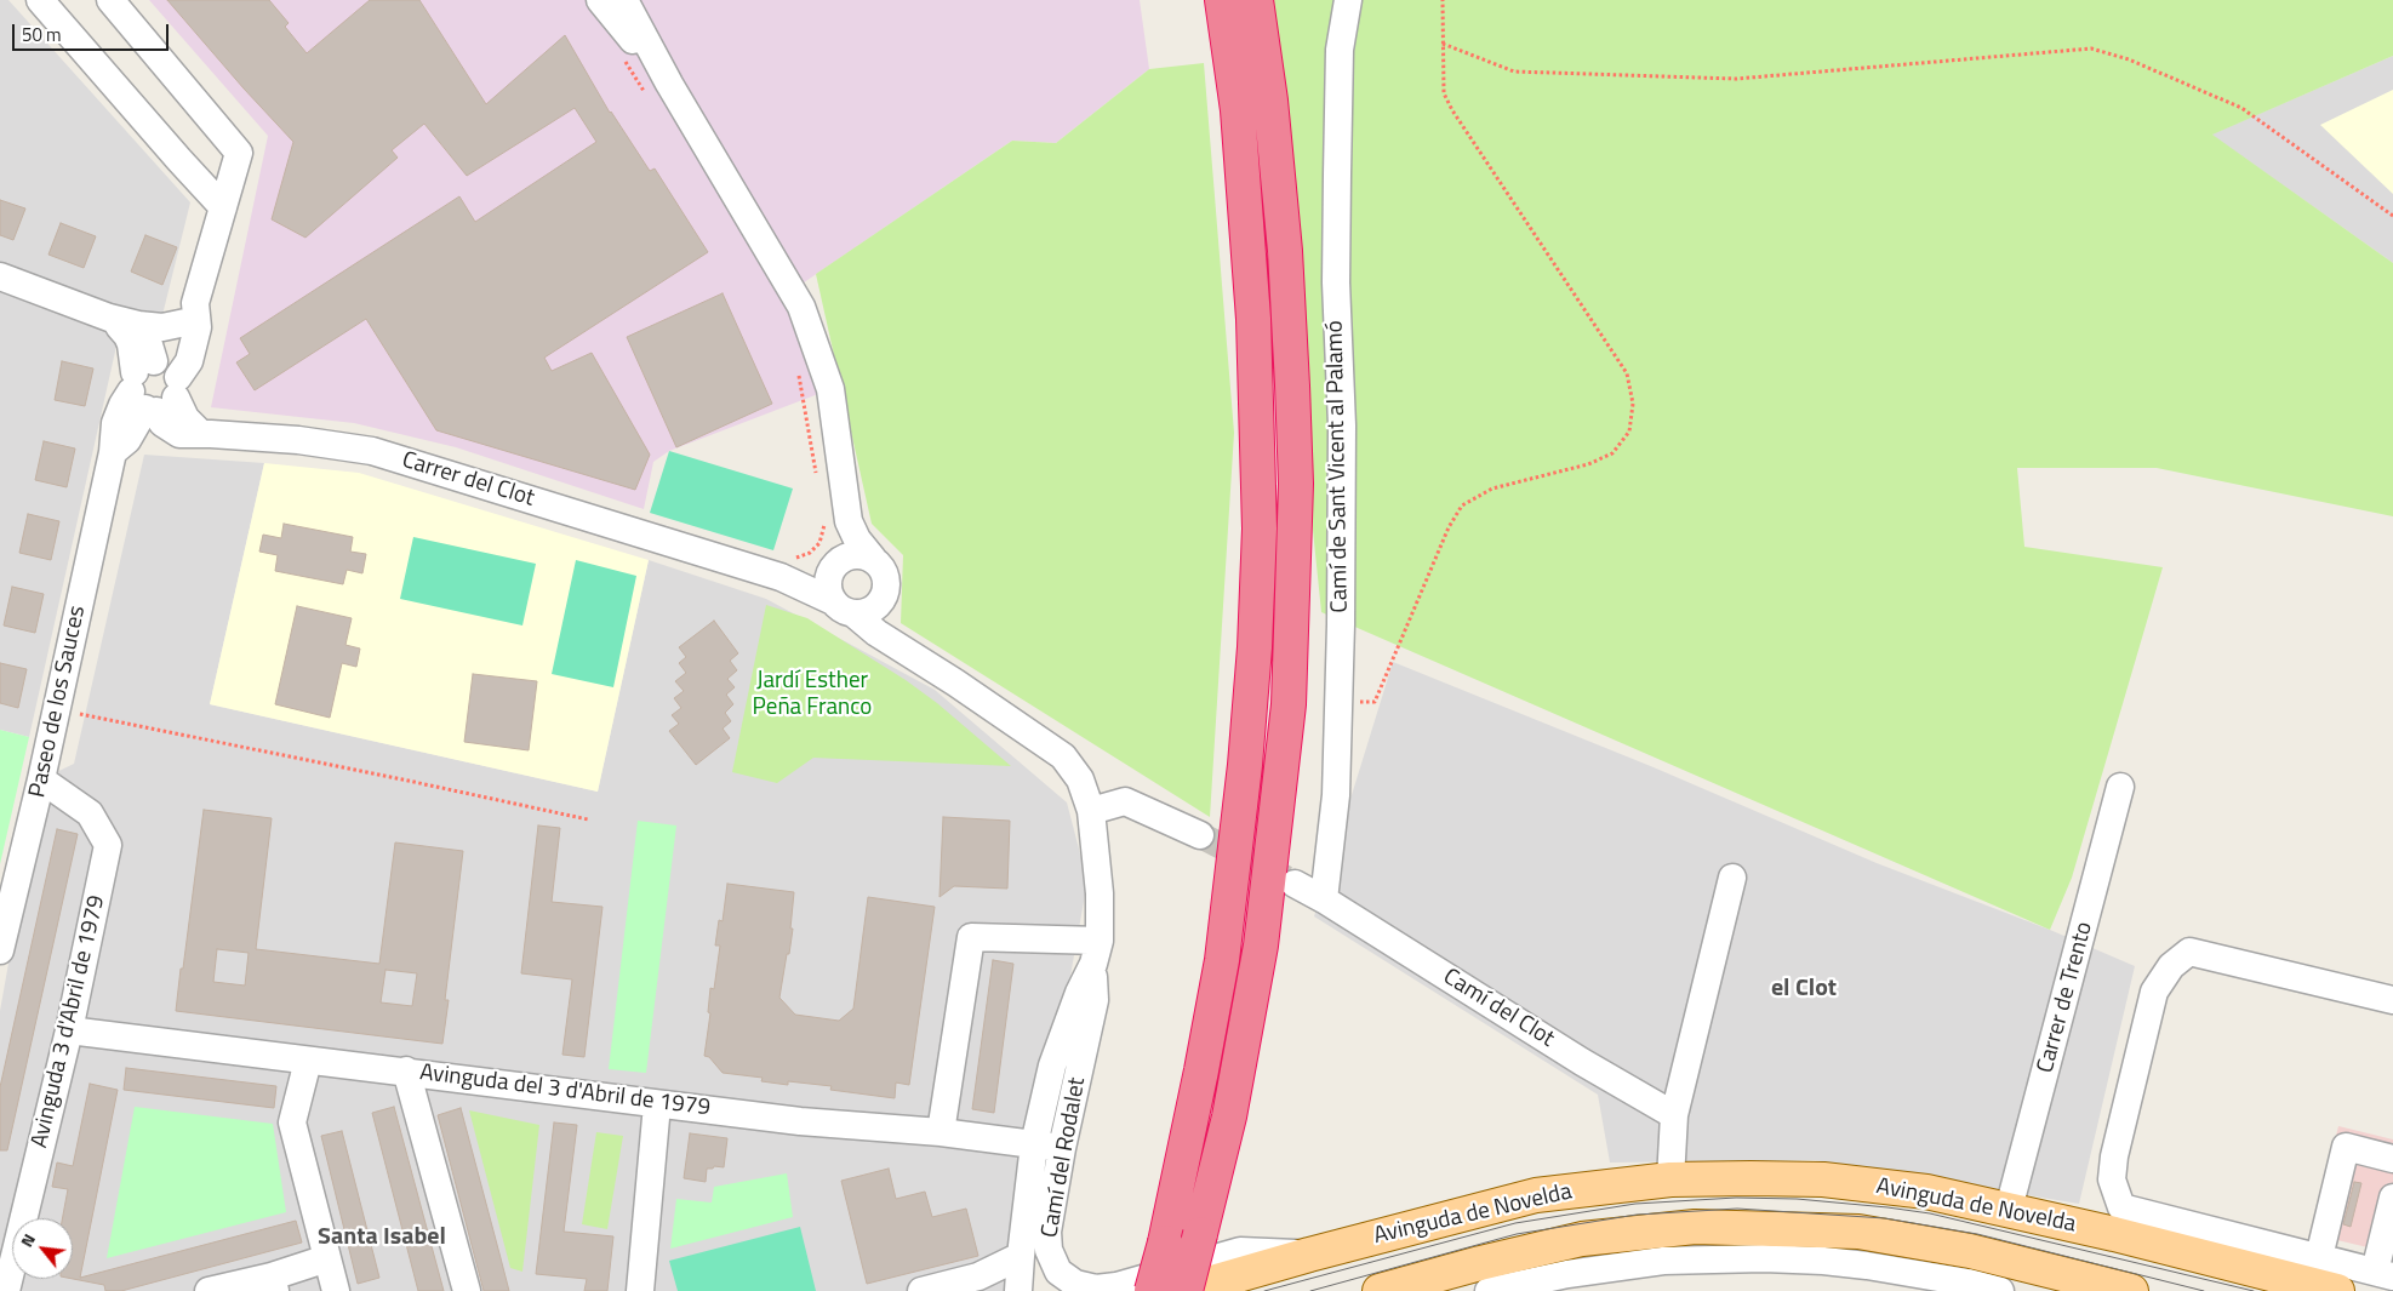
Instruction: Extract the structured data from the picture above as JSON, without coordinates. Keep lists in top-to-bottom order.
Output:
{
  "streets": {
    "main road": ["Avinguda de Novelda"],
    "street": [
      "Camí de Sant Vicent al Palamó",
      "Carrer del Clot",
      "Paseo de los Sauces",
      "Carrer de Trento",
      "Camí del Clot",
      "Avinguda 3 d'Abril de 1979",
      "Avinguda del 3 d'Abril de 1979",
      "Camí del Rodalet"
    ]
  },
  "crossings": [
    ["Camí de Sant Vicent al Palamó", "Camí del Clot"],
    ["Carrer del Clot", "Paseo de los Sauces"],
    ["Carrer del Clot", "Camí del Rodalet"],
    ["Paseo de los Sauces", "Avinguda 3 d'Abril de 1979"],
    ["Carrer de Trento", "Avinguda de Novelda"],
    ["Avinguda 3 d'Abril de 1979", "Avinguda del 3 d'Abril de 1979"],
    ["Avinguda del 3 d'Abril de 1979", "Camí del Rodalet"],
    ["Camí del Rodalet", "Avinguda de Novelda"]
  ],
  "districts": ["el Clot", "Santa Isabel"],
  "parks": ["Jardí Esther Peña Franco"],
  "scale_bar": "50 m",
  "north": "top left"
}
